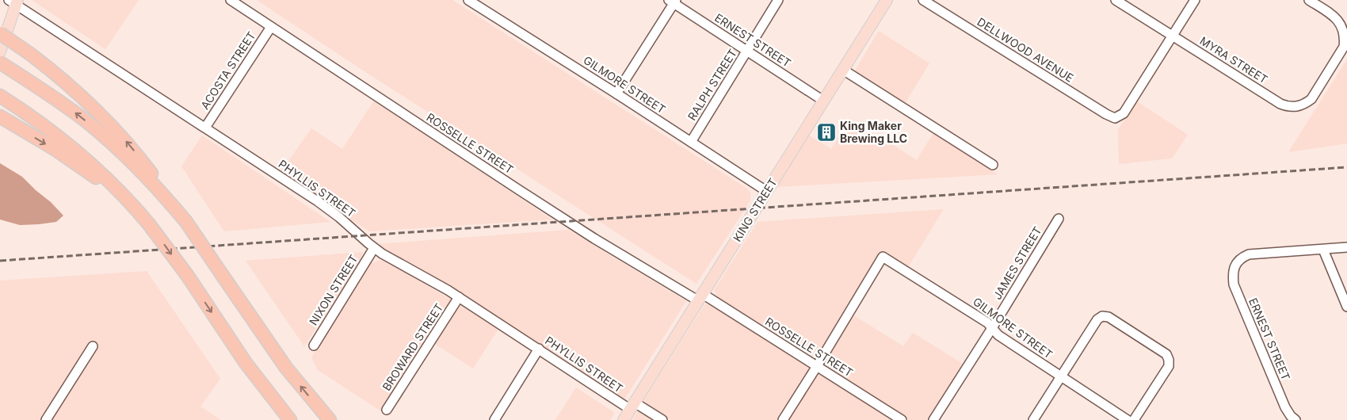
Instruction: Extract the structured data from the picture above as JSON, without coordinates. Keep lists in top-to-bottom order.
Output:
{
  "streets": {
    "main road": ["KING STREET"],
    "street": [
      "ERNEST STREET",
      "DELLWOOD AVENUE",
      "MYRA STREET",
      "ACOSTA STREET",
      "GILMORE STREET",
      "RALPH STREET",
      "ROSSELLE STREET",
      "PHYLLIS STREET",
      "JAMES STREET",
      "NIXON STREET",
      "BROWARD STREET"
    ]
  },
  "crossings": [
    ["ERNEST STREET", "RALPH STREET"],
    ["ERNEST STREET", "KING STREET"],
    ["DELLWOOD AVENUE", "MYRA STREET"],
    ["ACOSTA STREET", "ROSSELLE STREET"],
    ["ACOSTA STREET", "PHYLLIS STREET"],
    ["GILMORE STREET", "RALPH STREET"],
    ["GILMORE STREET", "ROSSELLE STREET"],
    ["GILMORE STREET", "KING STREET"],
    ["GILMORE STREET", "JAMES STREET"],
    ["ROSSELLE STREET", "KING STREET"],
    ["PHYLLIS STREET", "KING STREET"],
    ["PHYLLIS STREET", "NIXON STREET"],
    ["PHYLLIS STREET", "BROWARD STREET"]
  ],
  "places": {
    "building": ["King Maker Brewing LLC"]
  }
}
